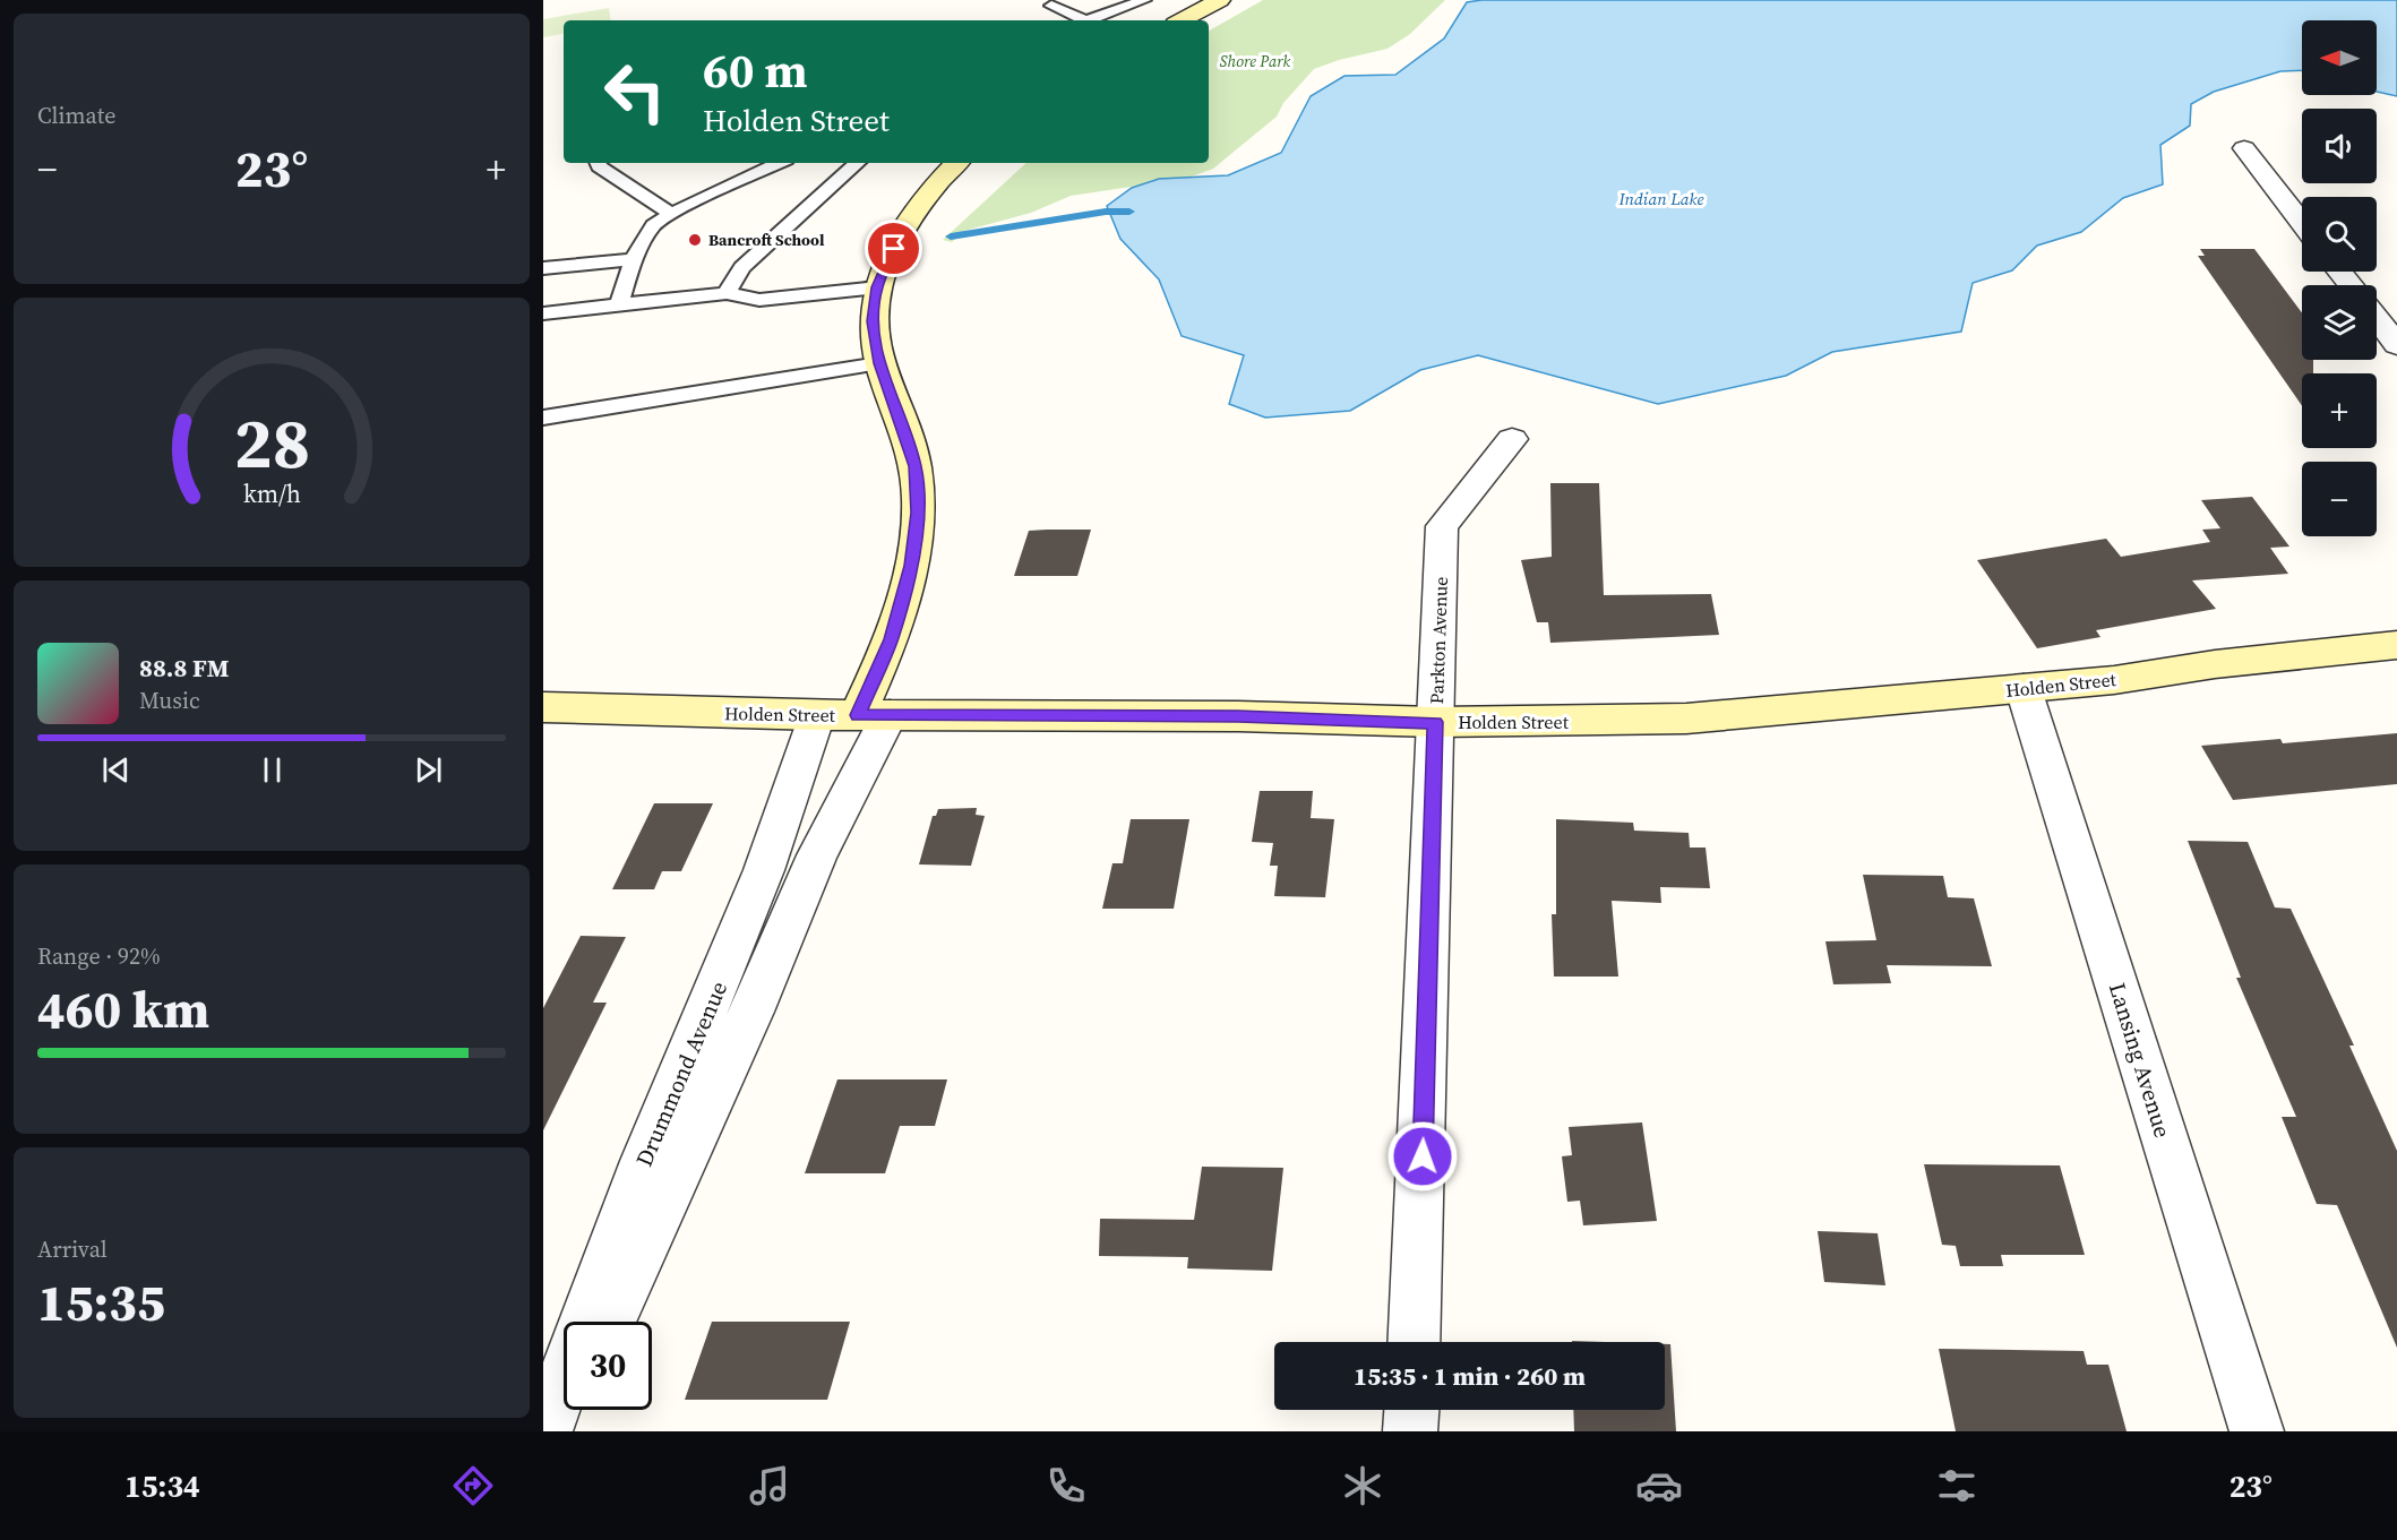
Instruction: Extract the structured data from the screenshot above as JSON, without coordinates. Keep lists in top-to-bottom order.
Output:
{
  "streets": {
    "main road": ["Holden Street"],
    "street": ["Parkton Avenue", "Lansing Avenue", "Drummond Avenue"]
  },
  "crossings": [
    ["Parkton Avenue", "Holden Street"],
    ["Holden Street", "Lansing Avenue"],
    ["Holden Street", "Drummond Avenue"]
  ],
  "water": ["Indian Lake"],
  "parks": ["Shore Park"],
  "places": ["Bancroft School"],
  "north": "left",
  "page": {
    "tile": [
      "Climate",
      ["Range · 92%", "460 km"],
      ["Arrival", "15:35"]
    ],
    "map_buttons": ["+", "−"],
    "turn": ["60 m", "Holden Street"],
    "heat": ["−", "23°", "+"],
    "song": ["88.8 FM", "Music"],
    "limit": "30",
    "trip": "15:35 · 1 min · 260 m",
    "tabs": ["15:34", "23°"],
    "gauge": ["28", "km/h"]
  }
}
